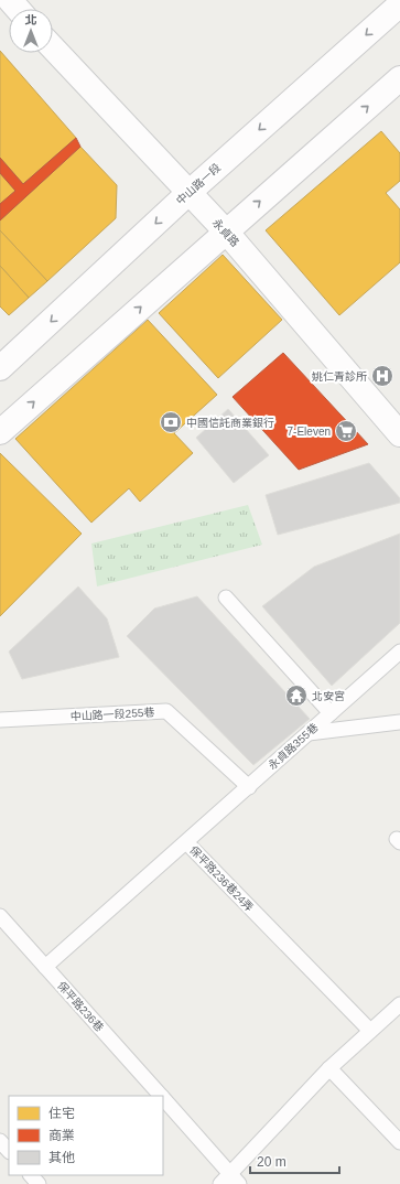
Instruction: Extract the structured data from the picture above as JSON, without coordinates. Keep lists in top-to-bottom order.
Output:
{
  "streets": {
    "street": ["中山路一段", "永貞路"],
    "lane": [
      "中山路一段255巷",
      "永貞路355巷",
      "保平路236巷24弄",
      "保平路236巷"
    ]
  },
  "crossings": [
    ["中山路一段", "永貞路"],
    ["中山路一段255巷", "永貞路355巷"],
    ["永貞路355巷", "保平路236巷24弄"],
    ["保平路236巷24弄", "保平路236巷"]
  ],
  "places": {
    "hospital": ["姚仁青診所"],
    "bank": ["中國信託商業銀行"],
    "supermarket": ["7-Eleven"],
    "temple": ["北安宮"]
  },
  "legend": ["住宅", "商業", "其他"],
  "scale_bar": "20 m",
  "north": "top"
}
